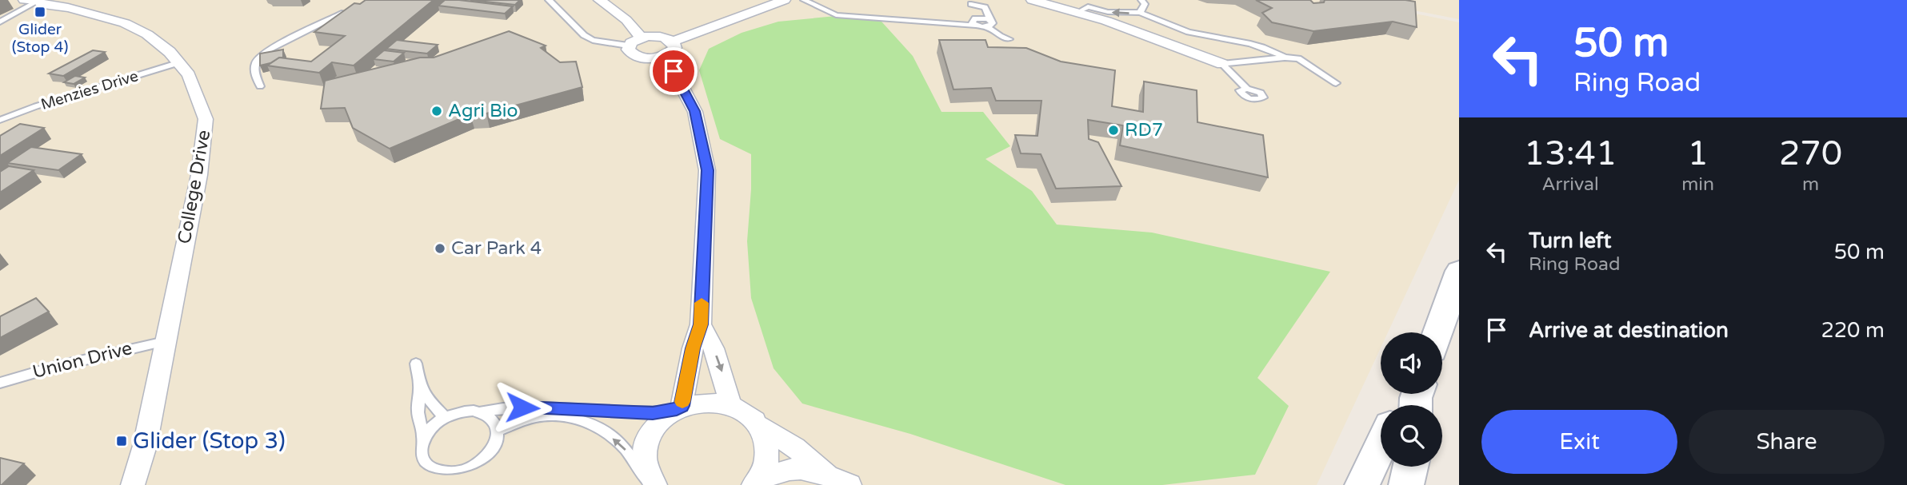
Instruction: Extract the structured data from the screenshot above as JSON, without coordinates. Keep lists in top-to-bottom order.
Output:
{
  "streets": {
    "street": ["College Drive"],
    "lane": ["Menzies Drive", "Union Drive"]
  },
  "crossings": [
    ["Menzies Drive", "College Drive"],
    ["College Drive", "Union Drive"]
  ],
  "places": {
    "transit": ["Glider (Stop 4)", "Glider (Stop 3)"],
    "other": ["Agri Bio", "RD7", "Car Park 4"]
  },
  "page": {
    "turn": ["50 m", "Ring Road"],
    "eta": [
      "13:41",
      "Arrival",
      "1",
      "min",
      "270",
      "m"
    ],
    "list": [
      {
        "name": "Turn left",
        "note": "Ring Road",
        "value": "50 m"
      },
      {
        "name": "Arrive at destination",
        "value": "220 m"
      }
    ],
    "buttons": ["Exit", "Share"]
  }
}
